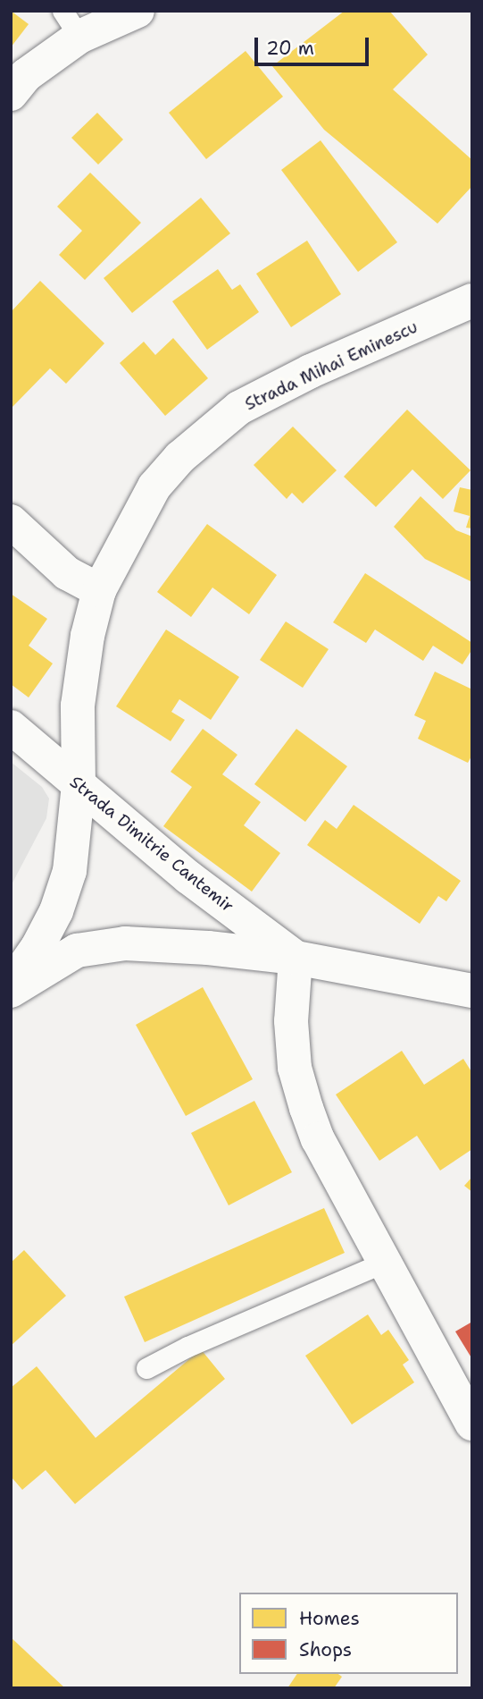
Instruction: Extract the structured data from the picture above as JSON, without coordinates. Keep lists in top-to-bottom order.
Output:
{
  "streets": {
    "street": ["Strada Mihai Eminescu", "Strada Dimitrie Cantemir"]
  },
  "crossings": [
    ["Strada Mihai Eminescu", "Strada Dimitrie Cantemir"]
  ],
  "legend": ["Homes", "Shops"],
  "scale_bar": "20 m"
}
